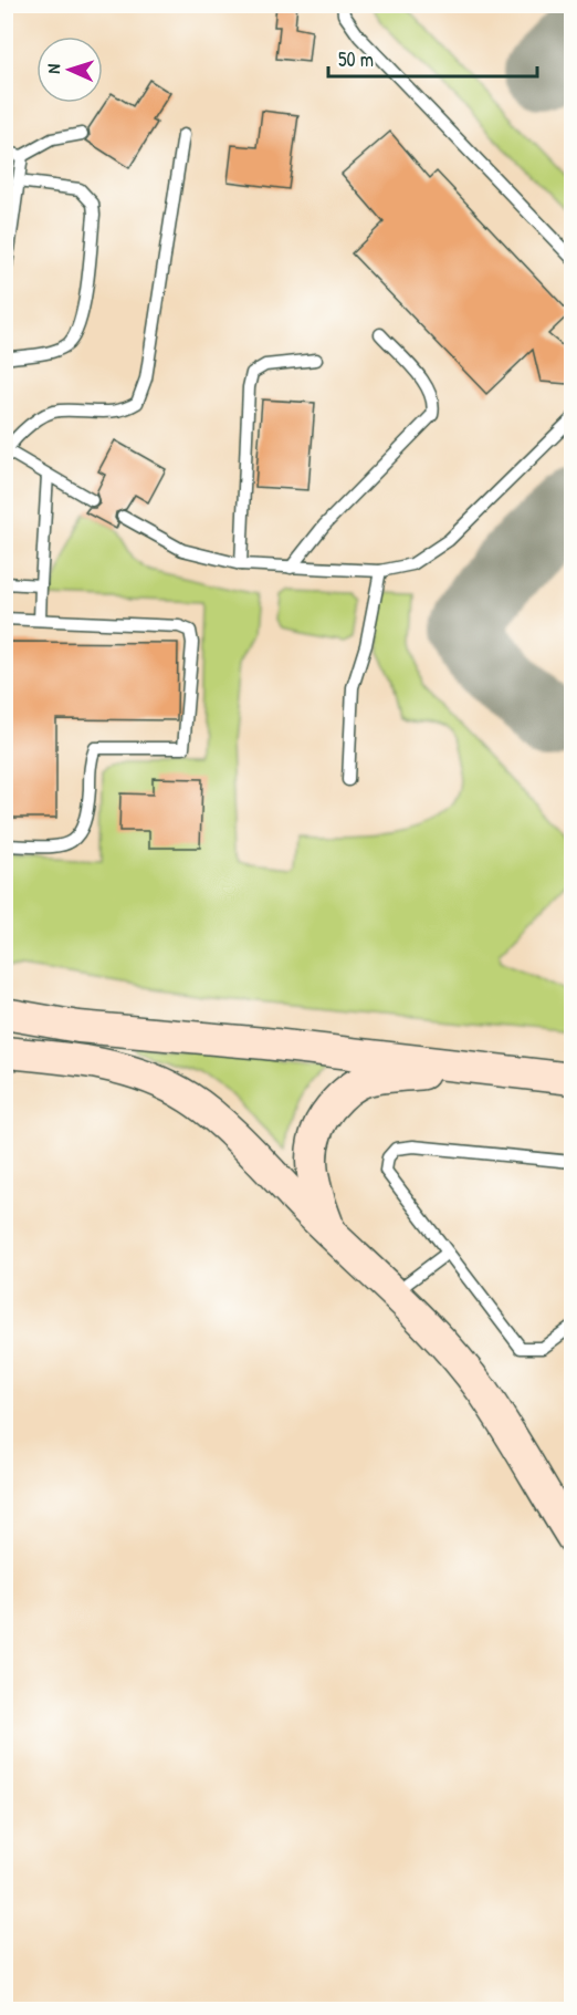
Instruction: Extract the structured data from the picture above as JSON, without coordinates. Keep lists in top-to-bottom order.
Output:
{
  "scale_bar": "50 m",
  "north": "left"
}
